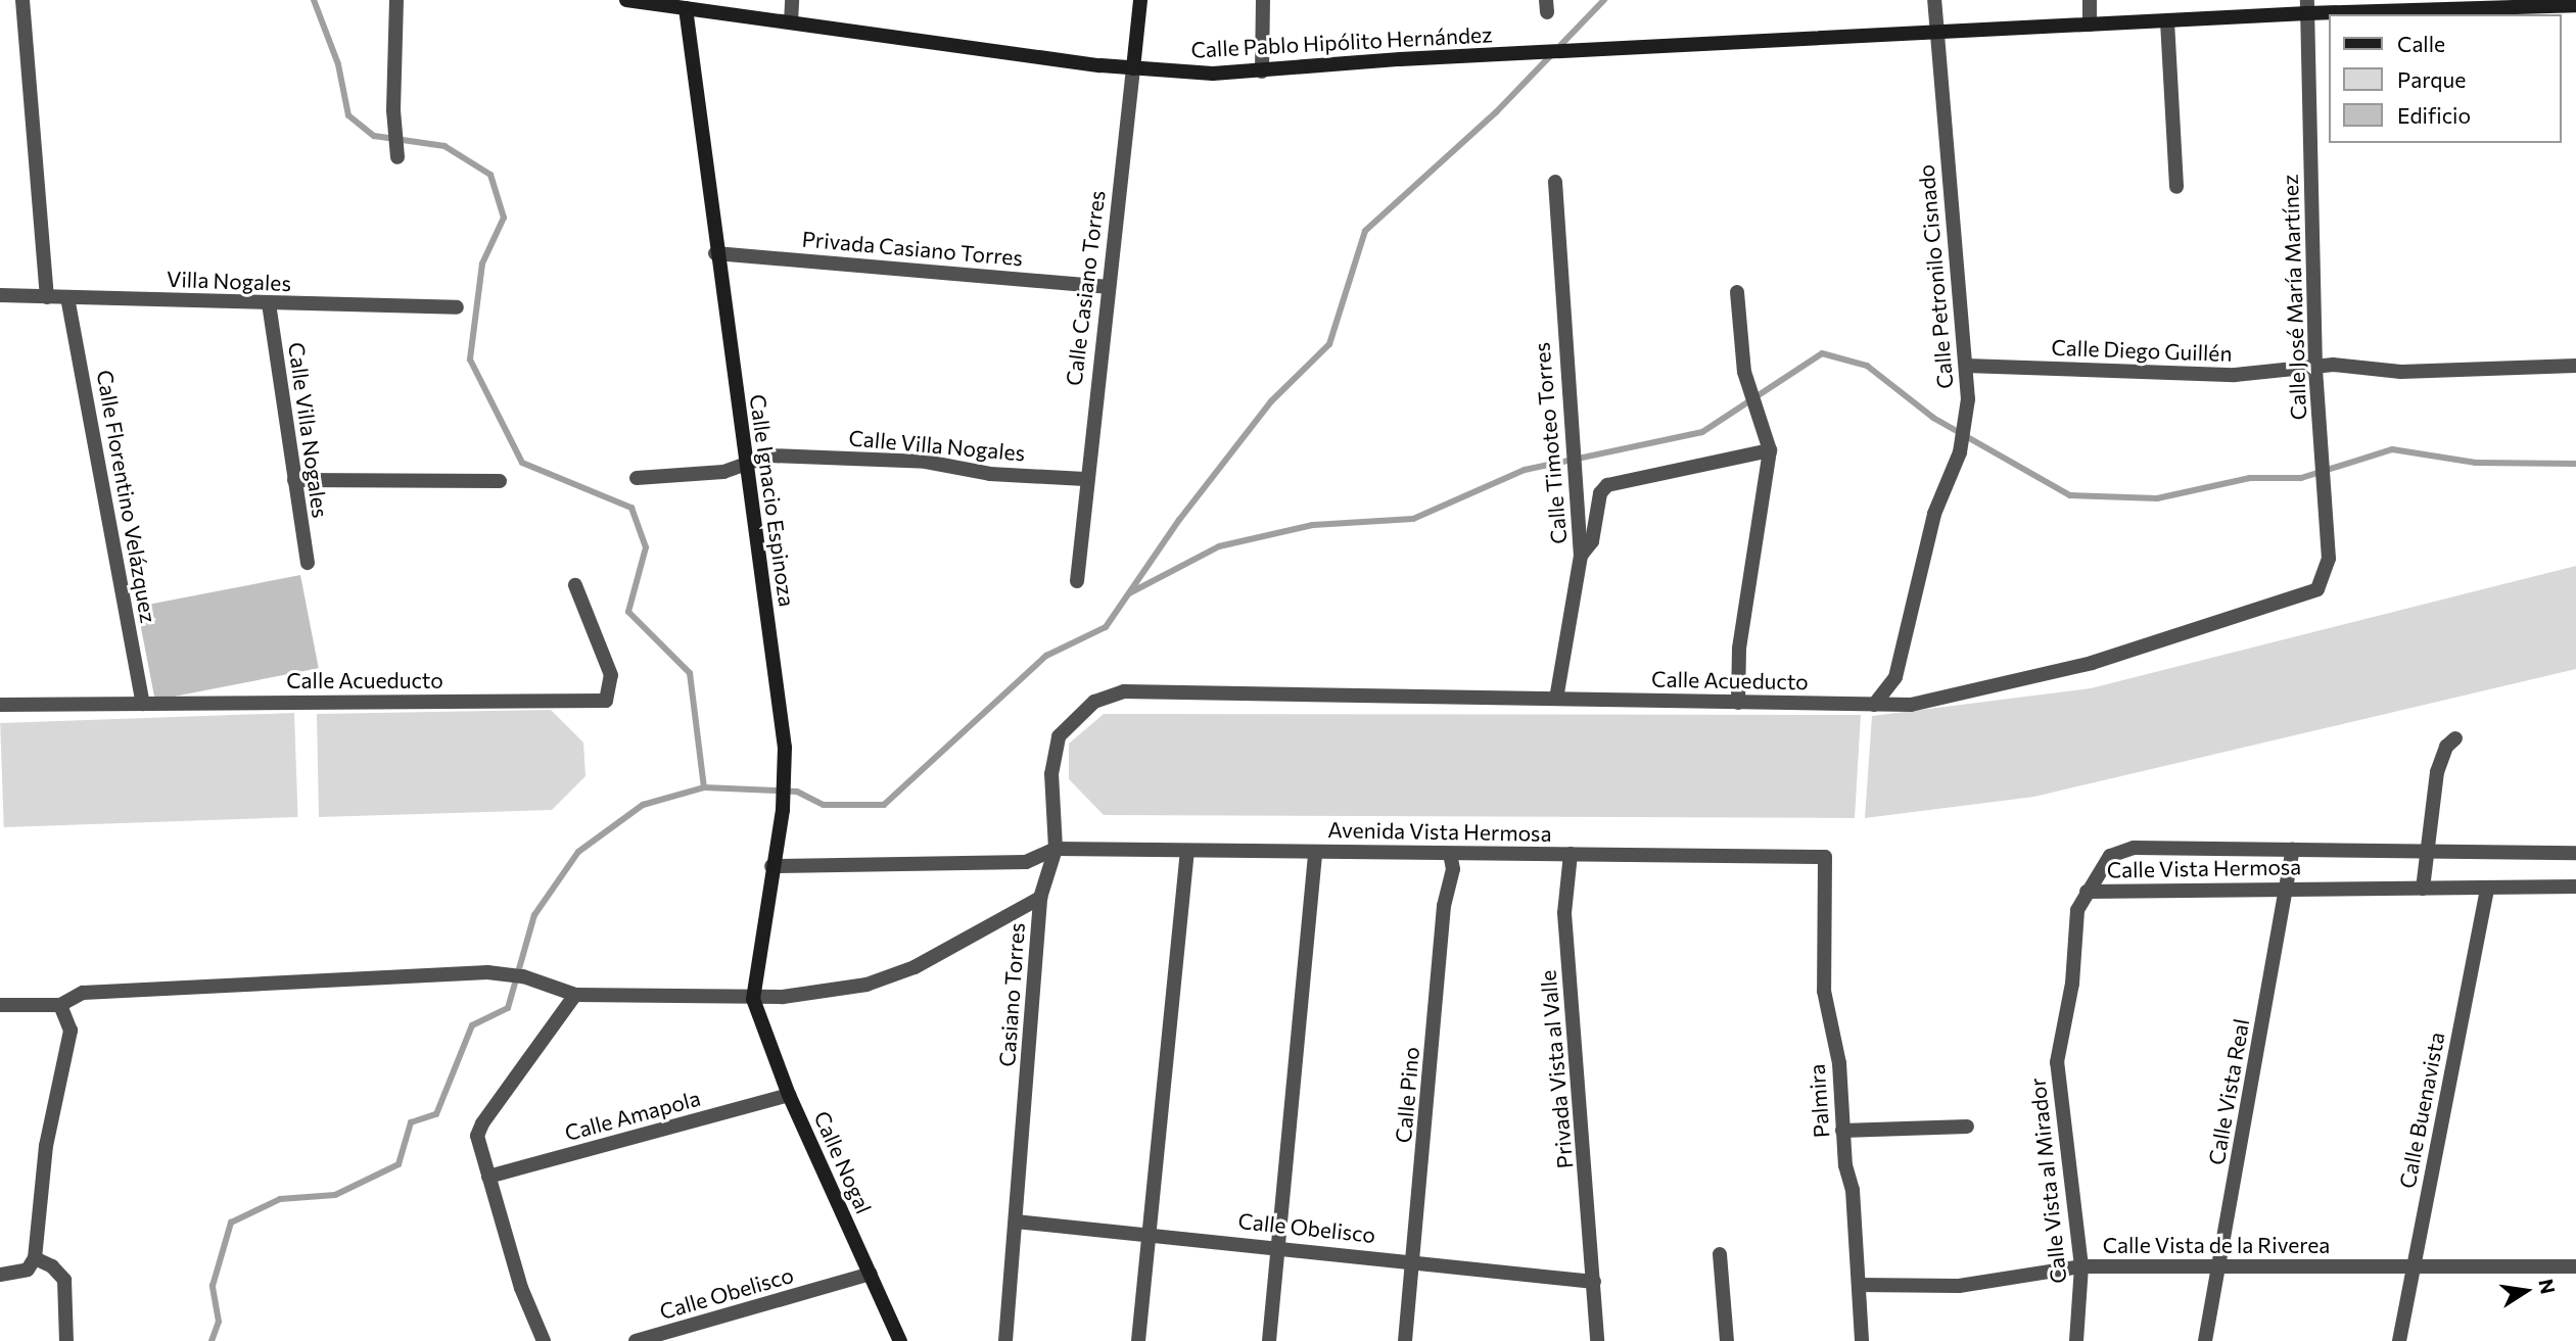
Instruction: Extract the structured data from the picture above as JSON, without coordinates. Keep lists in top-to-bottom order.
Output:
{
  "streets": {
    "street": [
      "Calle Pablo Hipólito Hernández",
      "Privada Casiano Torres",
      "Calle Petronilo Cisnado",
      "Villa Nogales",
      "Calle Casiano Torres",
      "Calle José María Martínez",
      "Calle Diego Guillén",
      "Calle Villa Nogales",
      "Calle Timoteo Torres",
      "Calle Florentino Velázquez",
      "Calle Ignacio Espinoza",
      "Calle Acueducto",
      "Avenida Vista Hermosa",
      "Calle Vista Hermosa",
      "Casiano Torres",
      "Privada Vista al Valle",
      "Calle Vista Real",
      "Calle Pino",
      "Palmira",
      "Calle Buenavista",
      "Calle Amapola",
      "Calle Nogal",
      "Calle Vista al Mirador",
      "Calle Obelisco",
      "Calle Vista de la Riverea"
    ]
  },
  "crossings": [
    ["Calle Pablo Hipólito Hernández", "Calle Petronilo Cisnado"],
    ["Calle Pablo Hipólito Hernández", "Calle Casiano Torres"],
    ["Calle Pablo Hipólito Hernández", "Calle José María Martínez"],
    ["Calle Pablo Hipólito Hernández", "Calle Ignacio Espinoza"],
    ["Privada Casiano Torres", "Calle Casiano Torres"],
    ["Privada Casiano Torres", "Calle Ignacio Espinoza"],
    ["Calle Petronilo Cisnado", "Calle Diego Guillén"],
    ["Calle Petronilo Cisnado", "Calle Acueducto"],
    ["Villa Nogales", "Calle Villa Nogales"],
    ["Villa Nogales", "Calle Florentino Velázquez"],
    ["Calle Casiano Torres", "Calle Villa Nogales"],
    ["Calle José María Martínez", "Calle Diego Guillén"],
    ["Calle José María Martínez", "Calle Acueducto"],
    ["Calle Villa Nogales", "Calle Ignacio Espinoza"],
    ["Calle Timoteo Torres", "Calle Acueducto"],
    ["Calle Florentino Velázquez", "Calle Acueducto"],
    ["Calle Ignacio Espinoza", "Calle Nogal"],
    ["Calle Acueducto", "Casiano Torres"],
    ["Avenida Vista Hermosa", "Casiano Torres"],
    ["Avenida Vista Hermosa", "Privada Vista al Valle"],
    ["Avenida Vista Hermosa", "Calle Pino"],
    ["Avenida Vista Hermosa", "Palmira"],
    ["Calle Vista Hermosa", "Calle Vista Real"],
    ["Calle Vista Hermosa", "Calle Buenavista"],
    ["Calle Vista Hermosa", "Calle Vista al Mirador"],
    ["Casiano Torres", "Calle Obelisco"],
    ["Privada Vista al Valle", "Calle Obelisco"],
    ["Calle Vista Real", "Calle Vista de la Riverea"],
    ["Calle Pino", "Calle Obelisco"],
    ["Palmira", "Calle Vista de la Riverea"],
    ["Calle Buenavista", "Calle Vista de la Riverea"],
    ["Calle Amapola", "Calle Nogal"],
    ["Calle Nogal", "Calle Obelisco"],
    ["Calle Vista al Mirador", "Calle Vista de la Riverea"]
  ],
  "legend": ["Calle", "Parque", "Edificio"],
  "north": "right"
}
